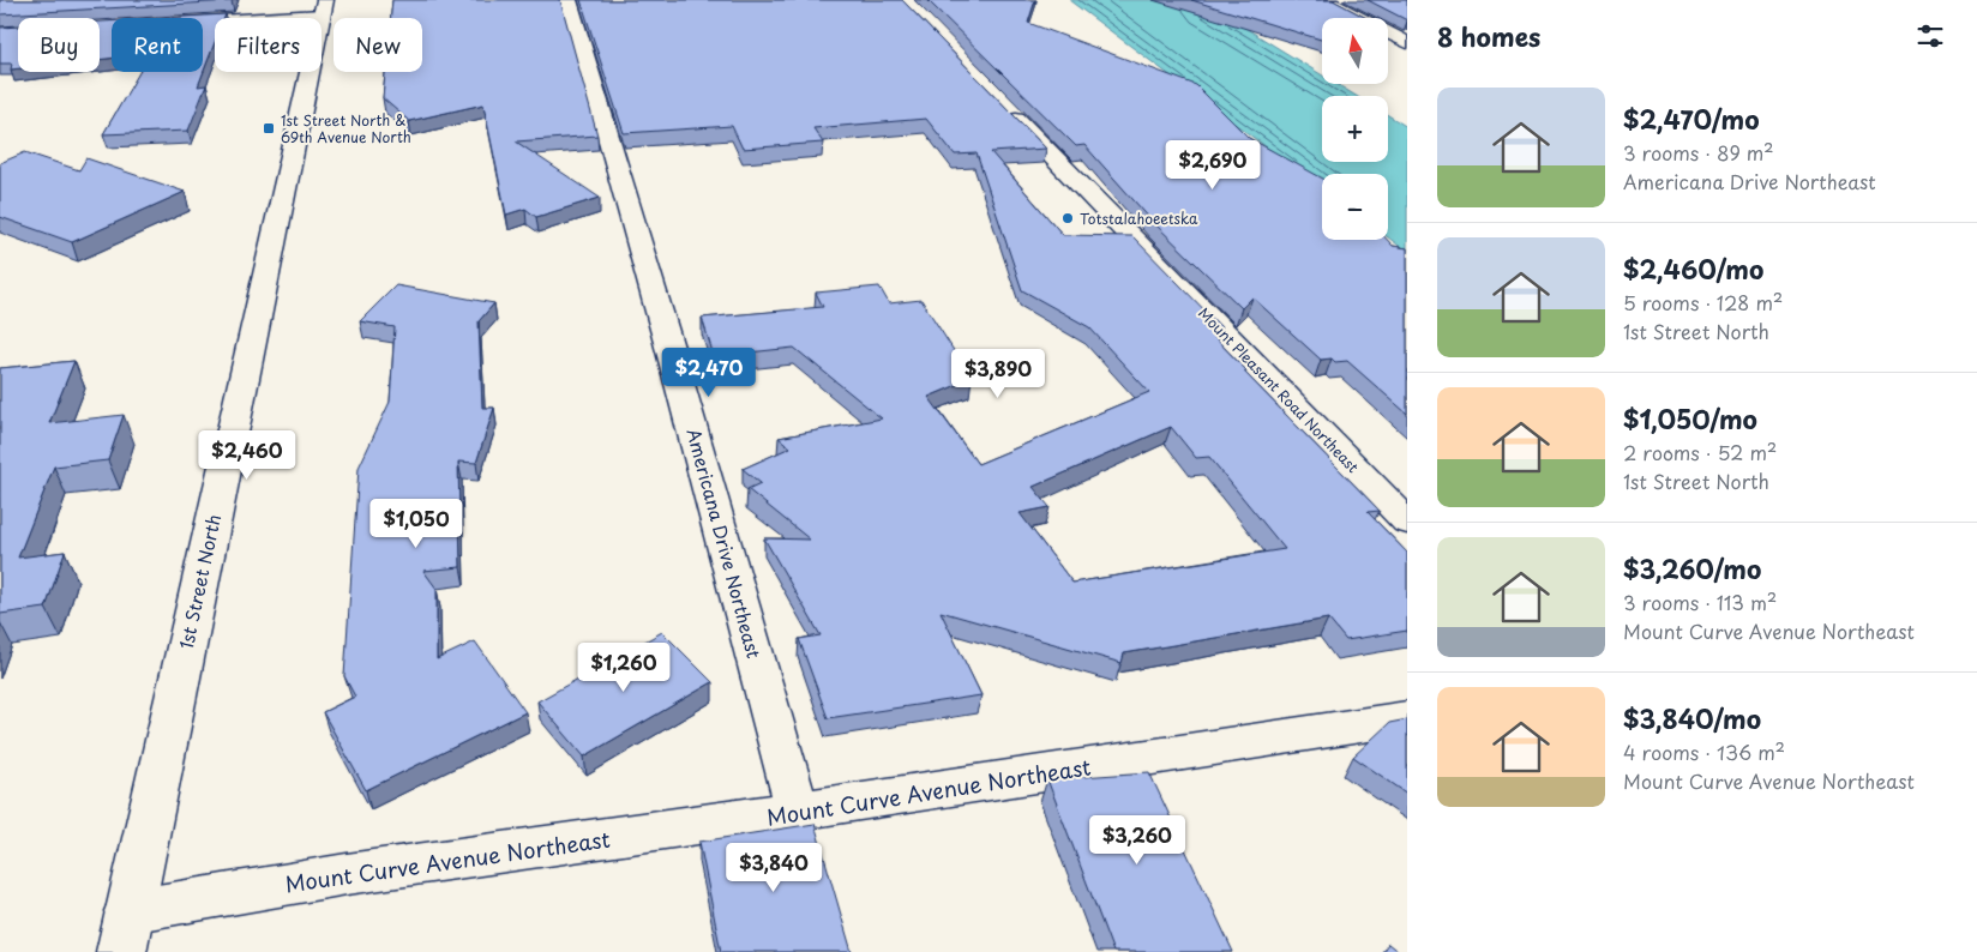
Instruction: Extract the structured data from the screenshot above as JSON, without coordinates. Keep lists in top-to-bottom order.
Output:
{
  "streets": {
    "street": [
      "Mount Pleasant Road Northeast",
      "Americana Drive Northeast",
      "1st Street North",
      "Mount Curve Avenue Northeast"
    ]
  },
  "crossings": [
    ["Americana Drive Northeast", "Mount Curve Avenue Northeast"],
    ["1st Street North", "Mount Curve Avenue Northeast"]
  ],
  "places": {
    "transit": ["1st Street North & 69th Avenue North"],
    "other": ["Totstalahoeetska"]
  },
  "north": "top",
  "page": {
    "heading": "8 homes",
    "map_buttons": ["+", "−"],
    "chip": [
      "Buy",
      "Rent",
      "Filters",
      "New"
    ],
    "list": [
      {
        "name": "$2,470/mo",
        "note": "3 rooms · 89 m² · Americana Drive Northeast"
      },
      {
        "name": "$2,460/mo",
        "note": "5 rooms · 128 m² · 1st Street North"
      },
      {
        "name": "$1,050/mo",
        "note": "2 rooms · 52 m² · 1st Street North"
      },
      {
        "name": "$3,260/mo",
        "note": "3 rooms · 113 m² · Mount Curve Avenue Northeast"
      },
      {
        "name": "$3,840/mo",
        "note": "4 rooms · 136 m² · Mount Curve Avenue Northeast"
      }
    ],
    "price": [
      "$2,690",
      "$2,470",
      "$3,890",
      "$2,460",
      "$1,050",
      "$1,260",
      "$3,260",
      "$3,840"
    ]
  }
}
